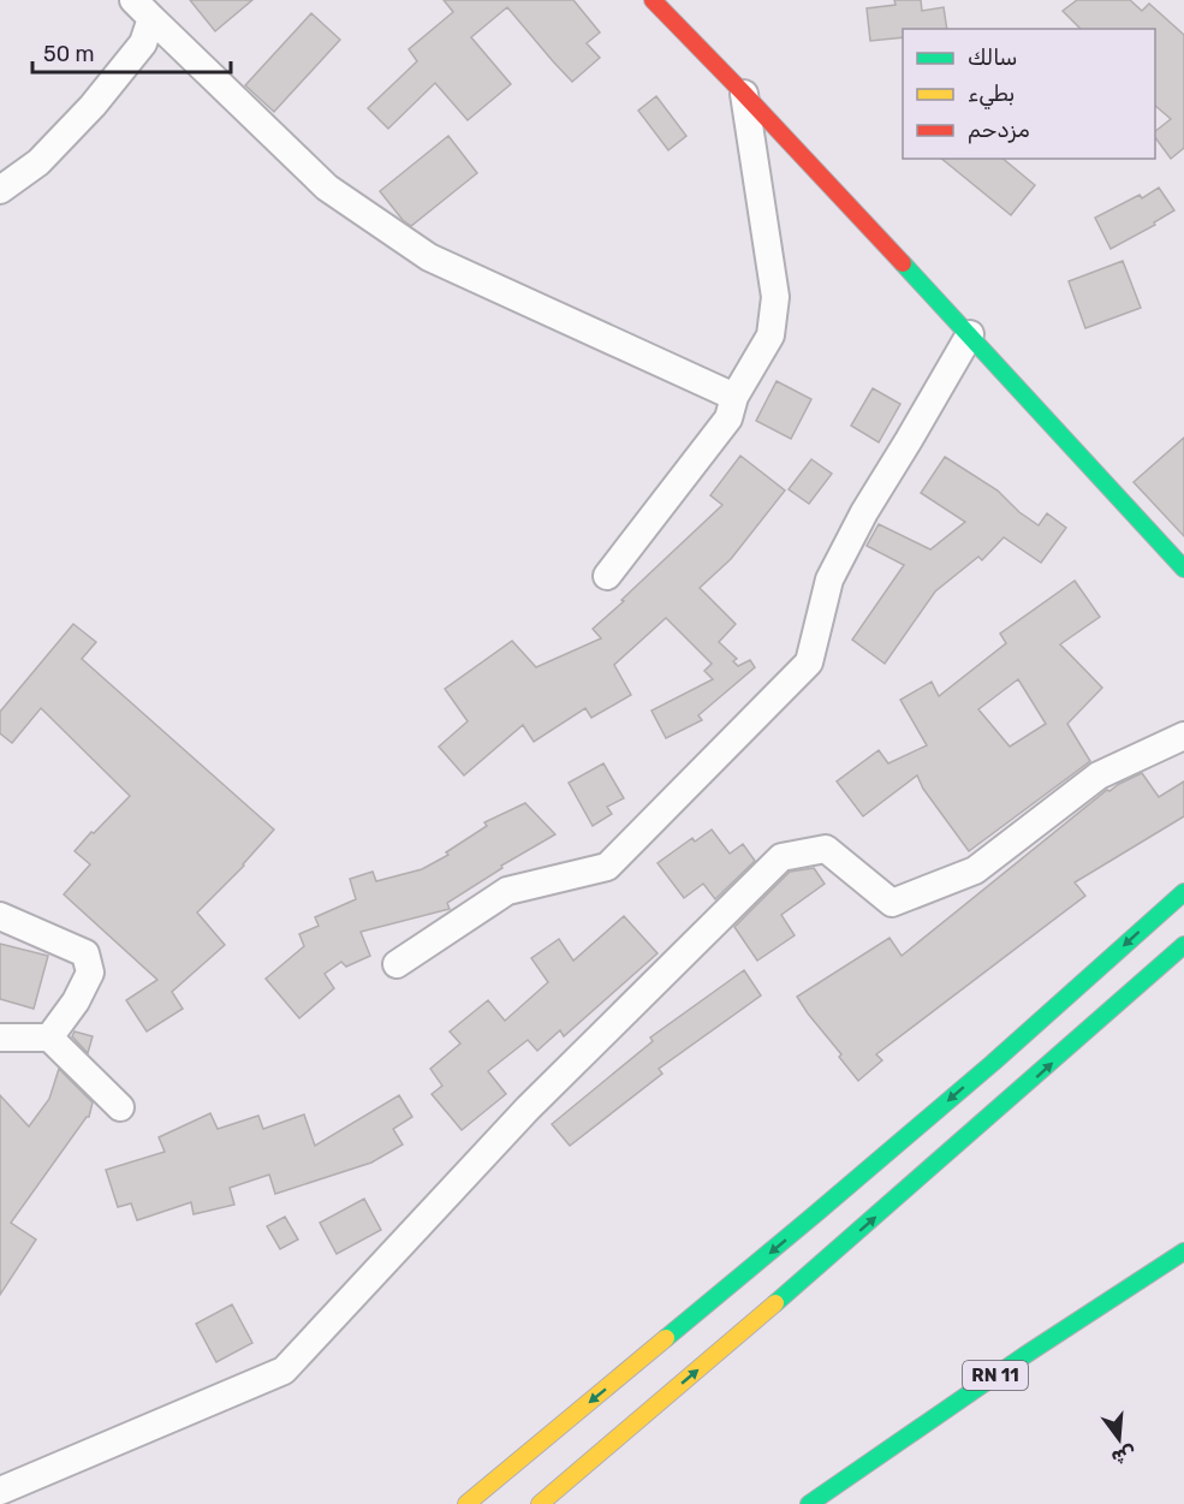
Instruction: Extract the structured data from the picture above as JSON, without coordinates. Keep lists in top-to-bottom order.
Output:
{
  "streets": {
    "main road": ["RN 11"]
  },
  "legend": ["سالك", "بطيء", "مزدحم"],
  "scale_bar": "50 m",
  "north": "bottom"
}
